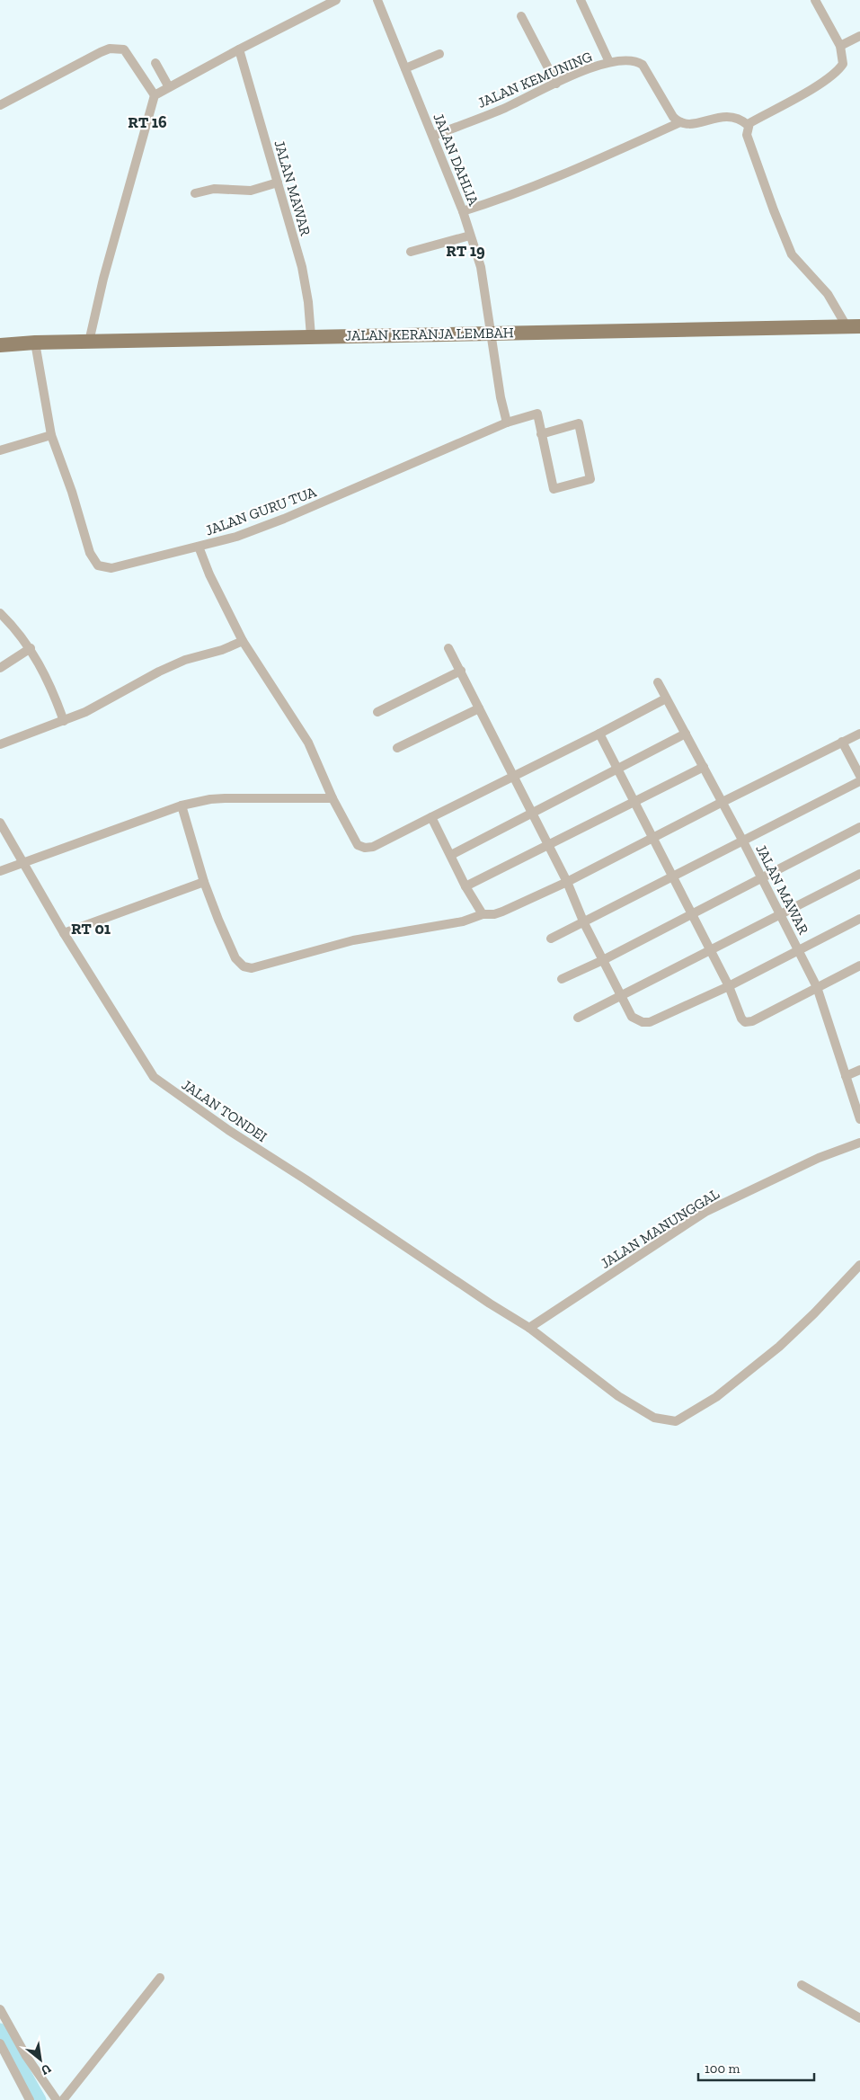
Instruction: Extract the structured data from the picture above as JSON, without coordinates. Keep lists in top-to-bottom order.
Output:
{
  "streets": {
    "main road": ["JALAN KERANJA LEMBAH"],
    "street": [
      "JALAN KEMUNING",
      "JALAN DAHLIA",
      "JALAN MAWAR",
      "JALAN GURU TUA",
      "JALAN TONDEI",
      "JALAN MANUNGGAL"
    ]
  },
  "crossings": [
    ["JALAN KEMUNING", "JALAN DAHLIA"],
    ["JALAN DAHLIA", "JALAN KERANJA LEMBAH"],
    ["JALAN MAWAR", "JALAN KERANJA LEMBAH"],
    ["JALAN KERANJA LEMBAH", "JALAN GURU TUA"],
    ["JALAN TONDEI", "JALAN MANUNGGAL"]
  ],
  "districts": ["RT 16", "RT 19", "RT 01"],
  "scale_bar": "100 m",
  "north": "bottom right"
}
